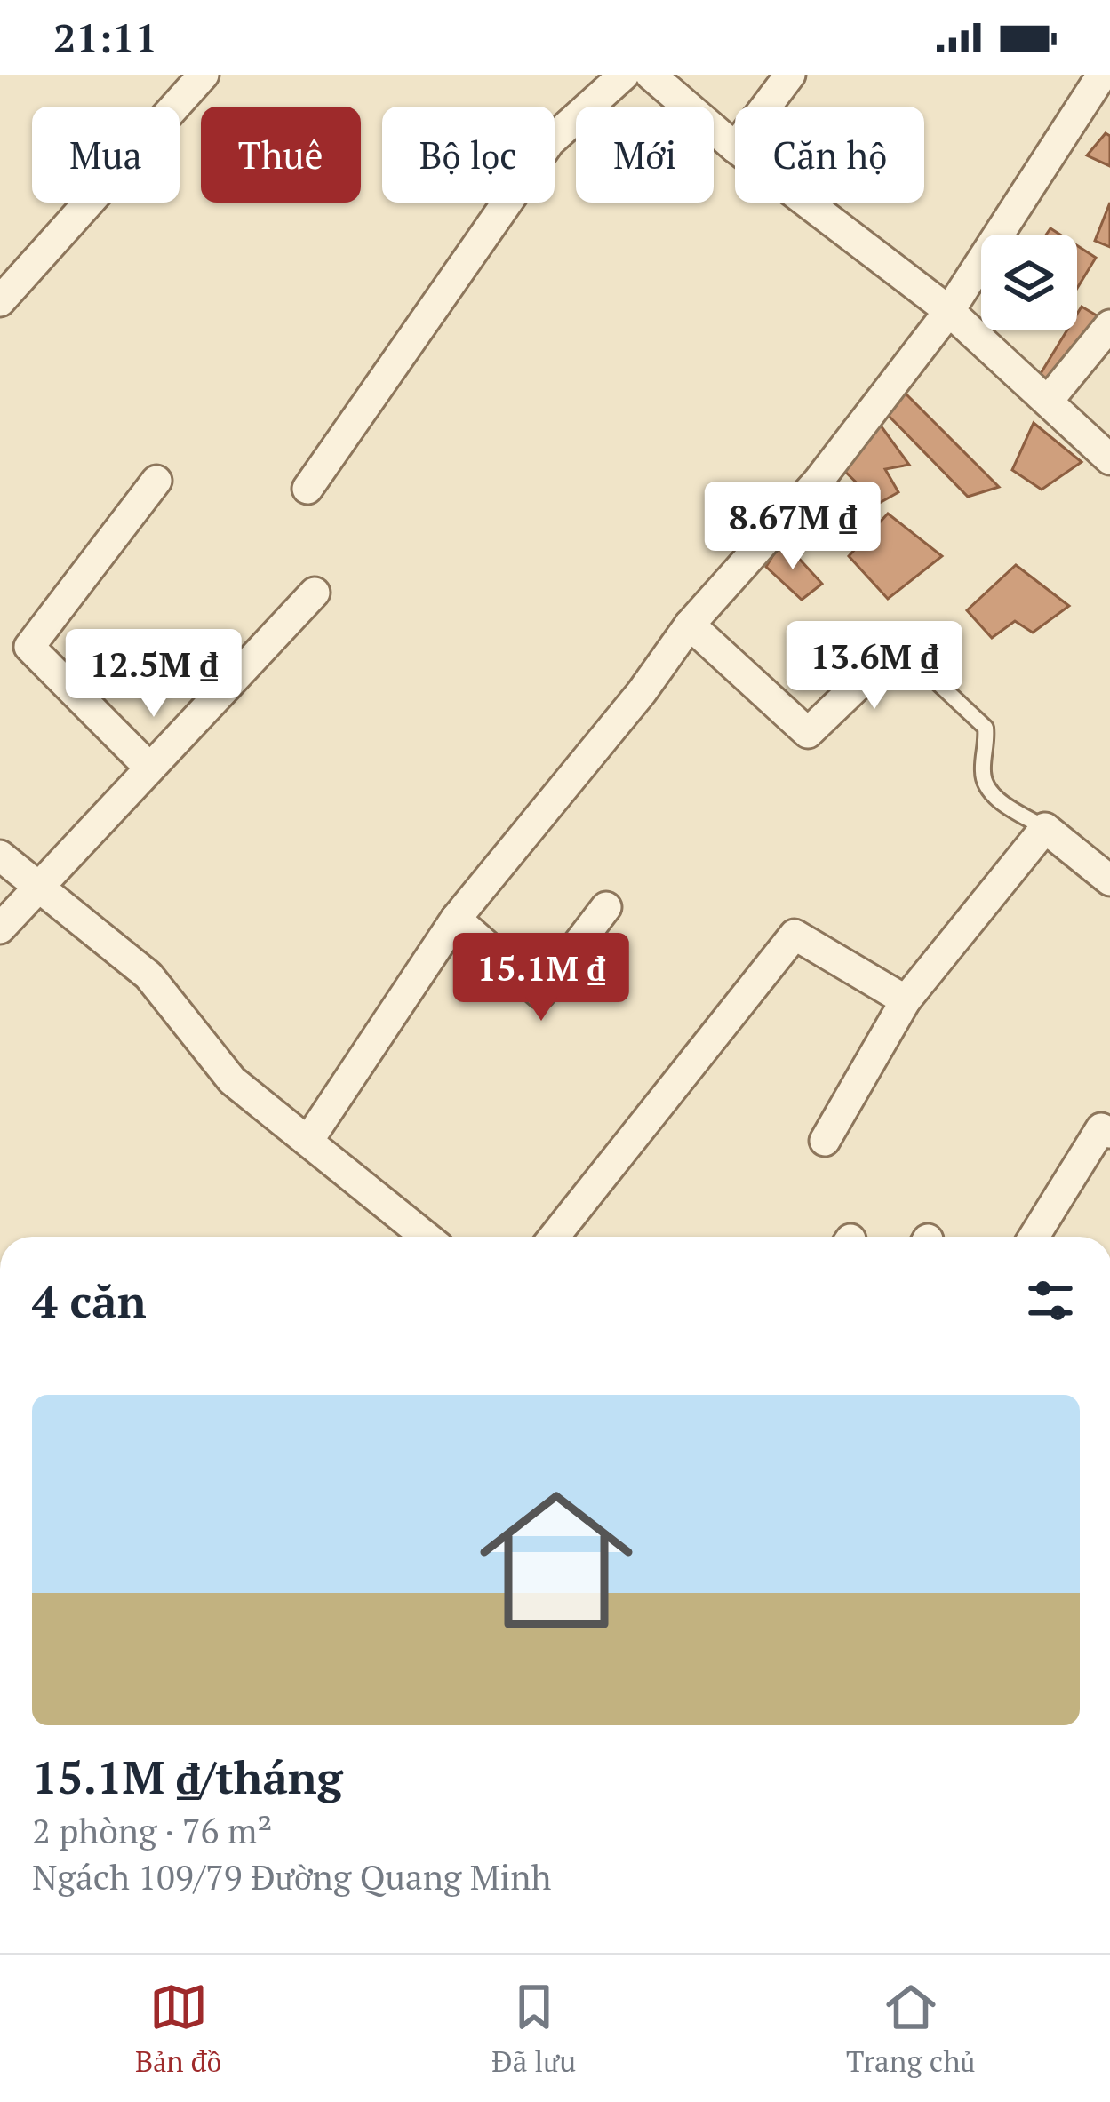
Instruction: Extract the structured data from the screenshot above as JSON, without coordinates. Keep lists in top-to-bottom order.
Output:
{
  "page": {
    "status": "21:11",
    "chip": [
      "Mua",
      "Thuê",
      "Bộ lọc",
      "Mới",
      "Căn hộ"
    ],
    "price": [
      "8.67M ₫",
      "13.6M ₫",
      "12.5M ₫",
      "15.1M ₫"
    ],
    "heading": "4 căn",
    "list": [
      {
        "name": "15.1M ₫/tháng",
        "note": "2 phòng · 76 m² · Ngách 109/79 Đường Quang Minh"
      }
    ],
    "tabs": ["Bản đồ", "Đã lưu", "Trang chủ"]
  }
}
